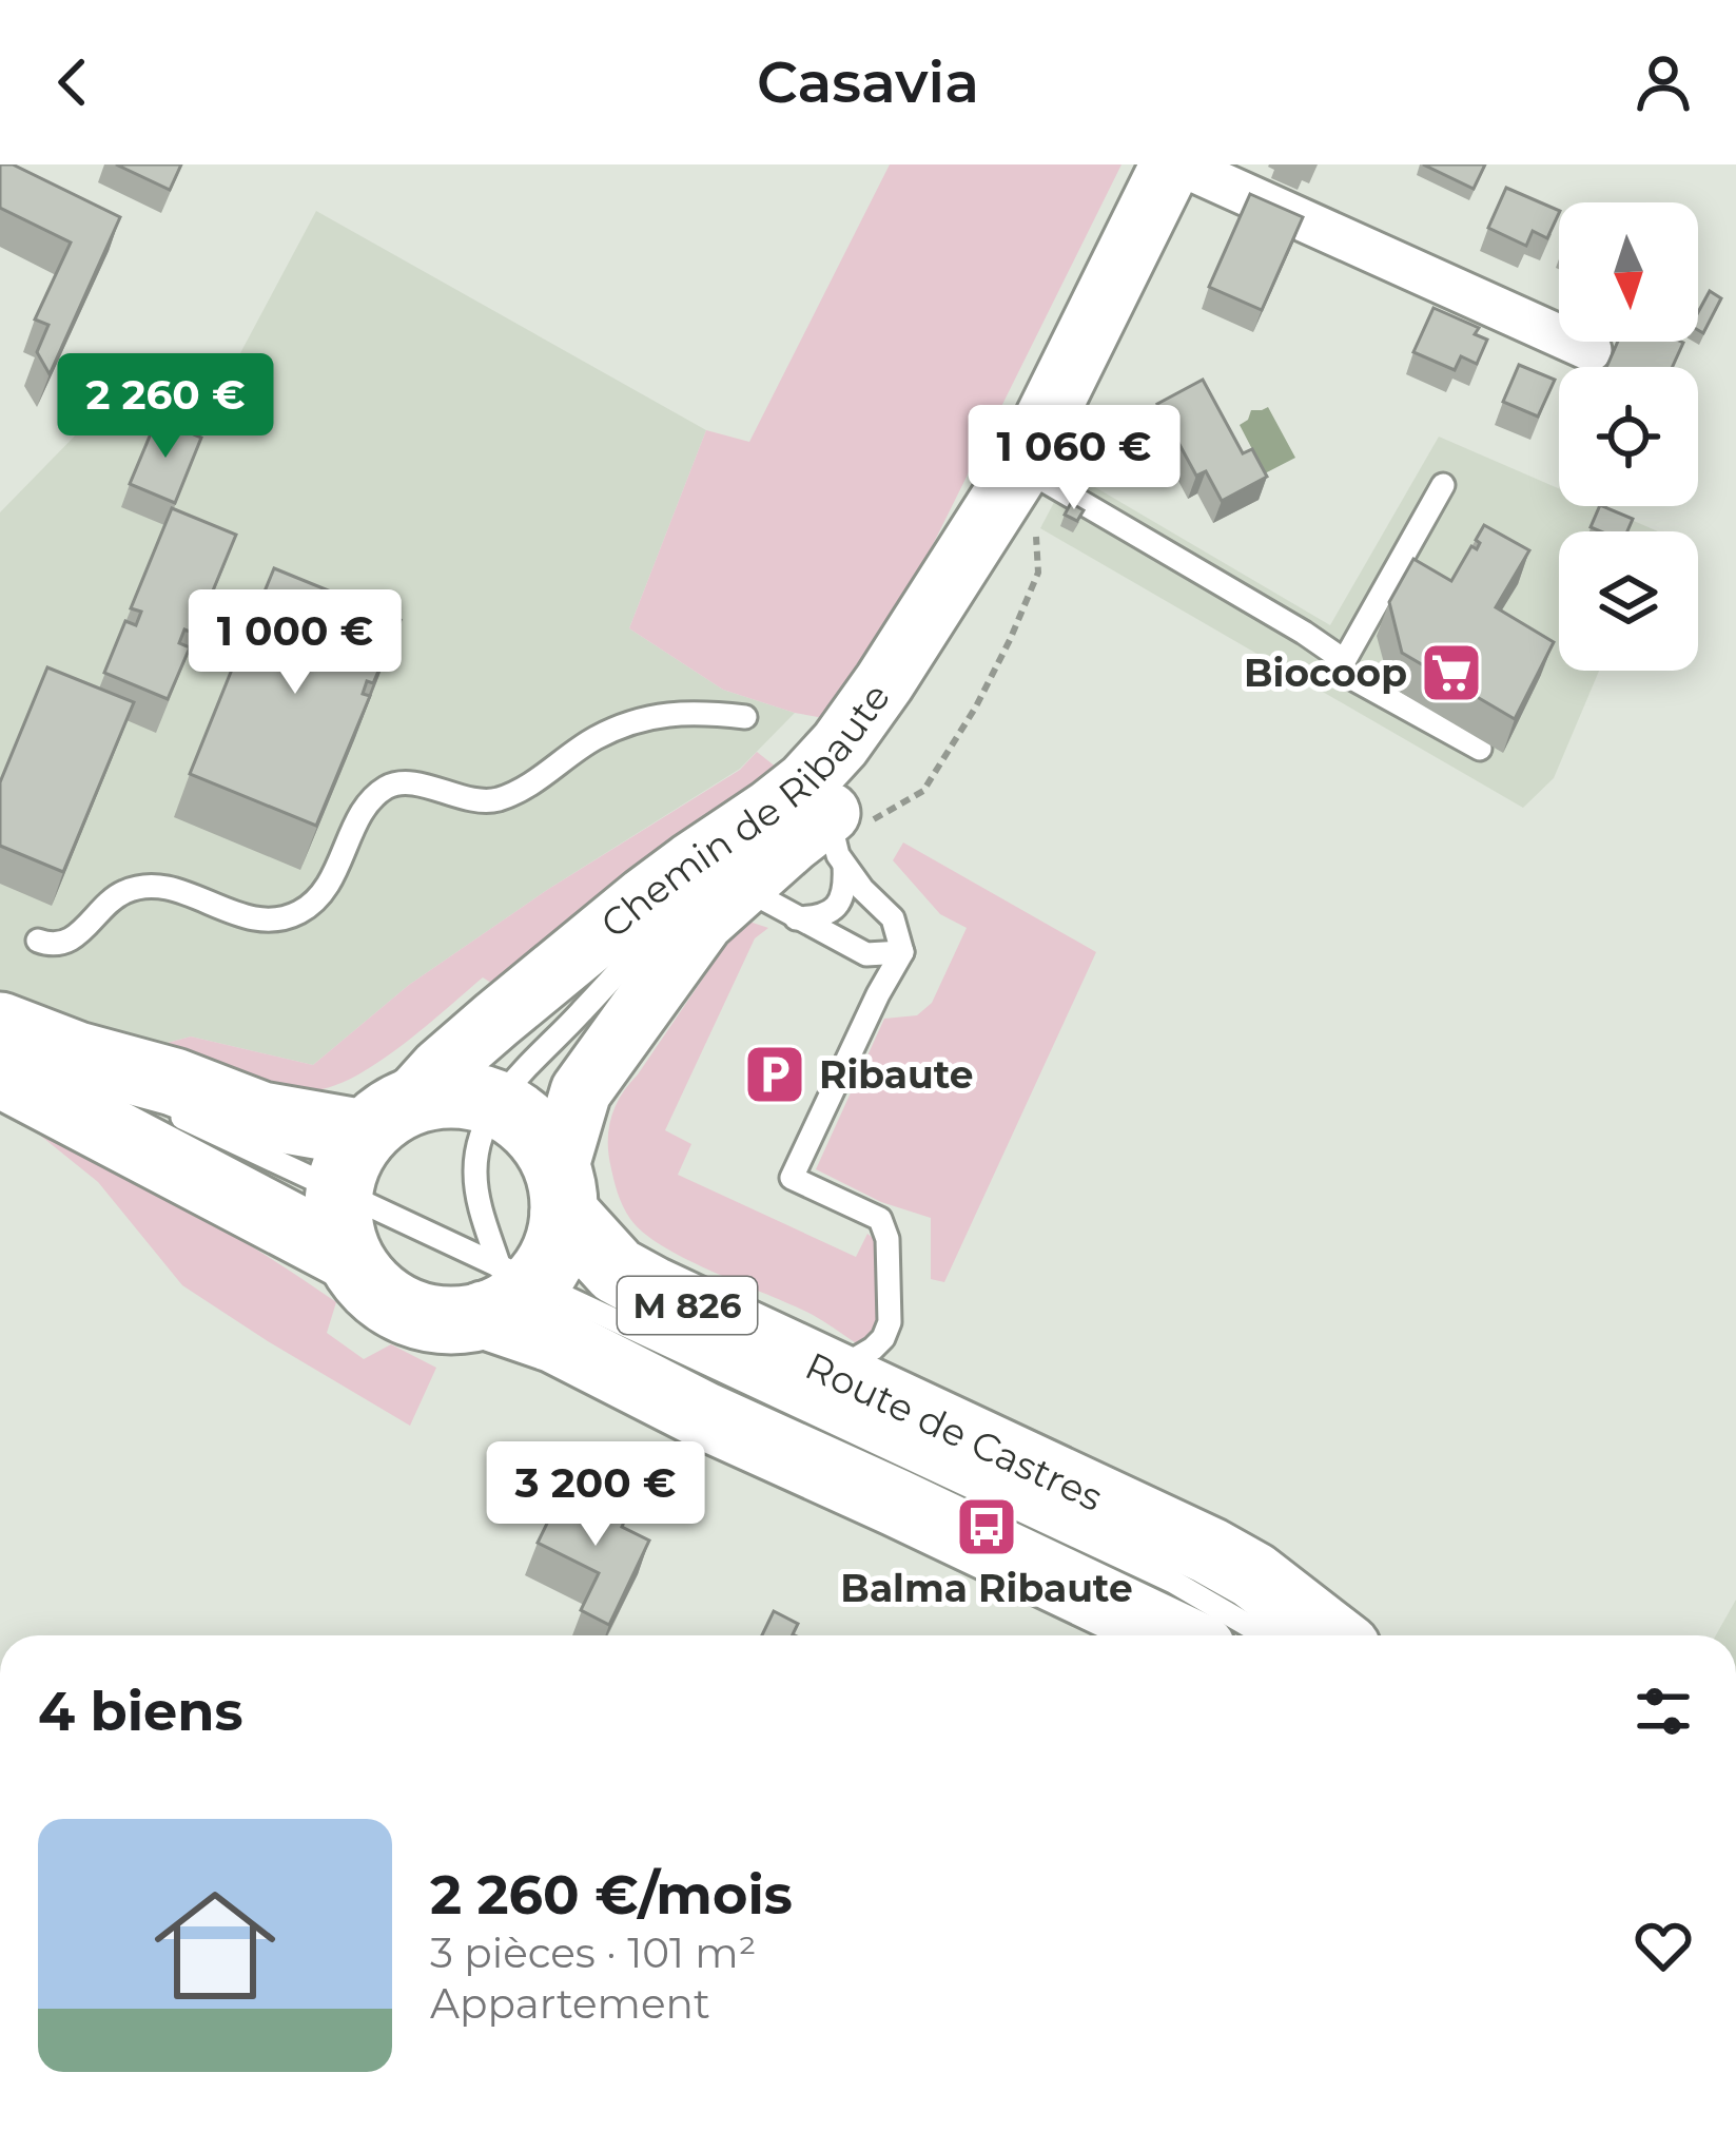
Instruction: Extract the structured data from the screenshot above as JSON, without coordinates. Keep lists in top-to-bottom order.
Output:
{
  "streets": {
    "main road": ["Chemin de Ribaute", "M 826", "Route de Castres"]
  },
  "crossings": [
    ["Chemin de Ribaute", "Route de Castres"]
  ],
  "places": {
    "supermarket": ["Biocoop"],
    "parking": ["Ribaute"],
    "bus stop": ["Balma Ribaute"]
  },
  "north": "bottom",
  "page": {
    "header": "Casavia",
    "price": [
      "2 260 €",
      "1 060 €",
      "1 000 €",
      "3 200 €"
    ],
    "heading": "4 biens",
    "list": [
      {
        "name": "2 260 €/mois",
        "note": "3 pièces · 101 m² · Appartement"
      }
    ]
  }
}
